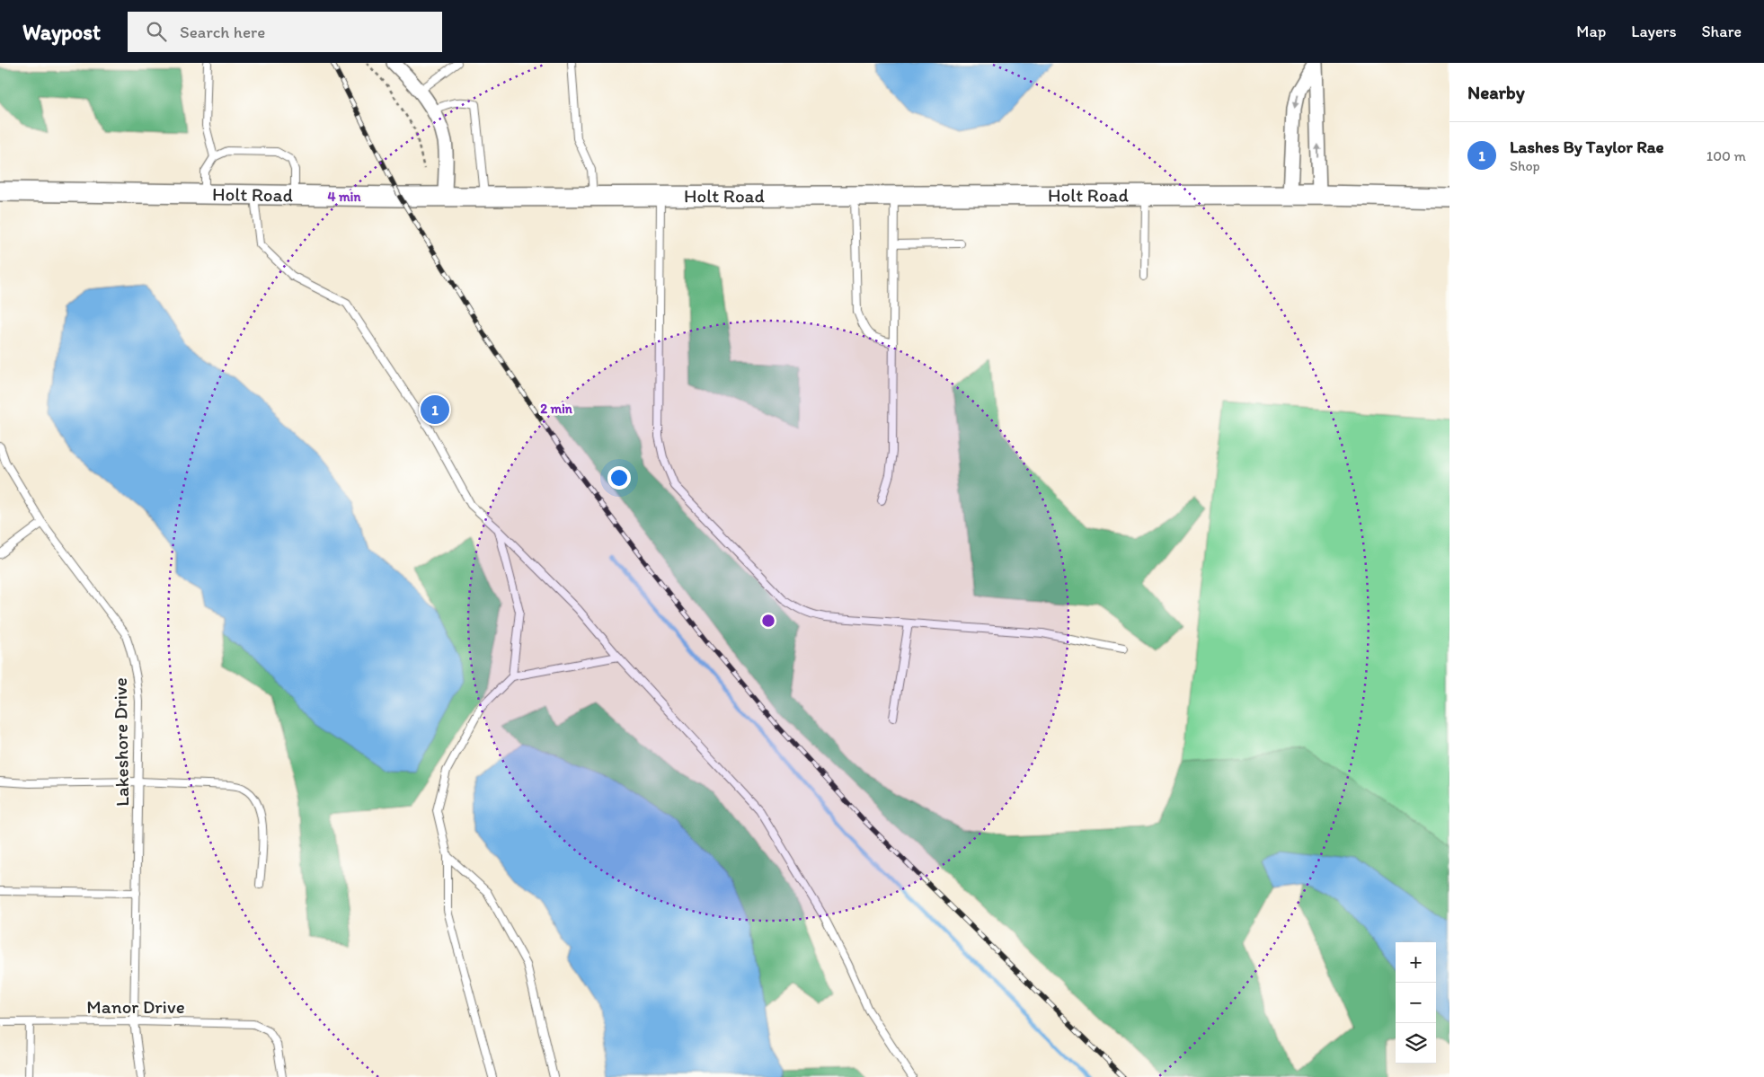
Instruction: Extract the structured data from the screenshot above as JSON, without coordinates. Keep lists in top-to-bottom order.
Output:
{
  "streets": {
    "main road": ["Holt Road"],
    "lane": ["Lakeshore Drive", "Manor Drive"]
  },
  "crossings": [
    ["Lakeshore Drive", "Manor Drive"]
  ],
  "page": {
    "header": "Waypost",
    "search": "Search here",
    "nav": ["Map", "Layers", "Share"],
    "heading": "Nearby",
    "list": [
      {
        "mark": "1",
        "name": "Lashes By Taylor Rae",
        "note": "Shop",
        "value": "100 m"
      }
    ],
    "pins": "1",
    "map_buttons": ["+", "−"]
  },
  "rings": ["4 min", "2 min"]
}
